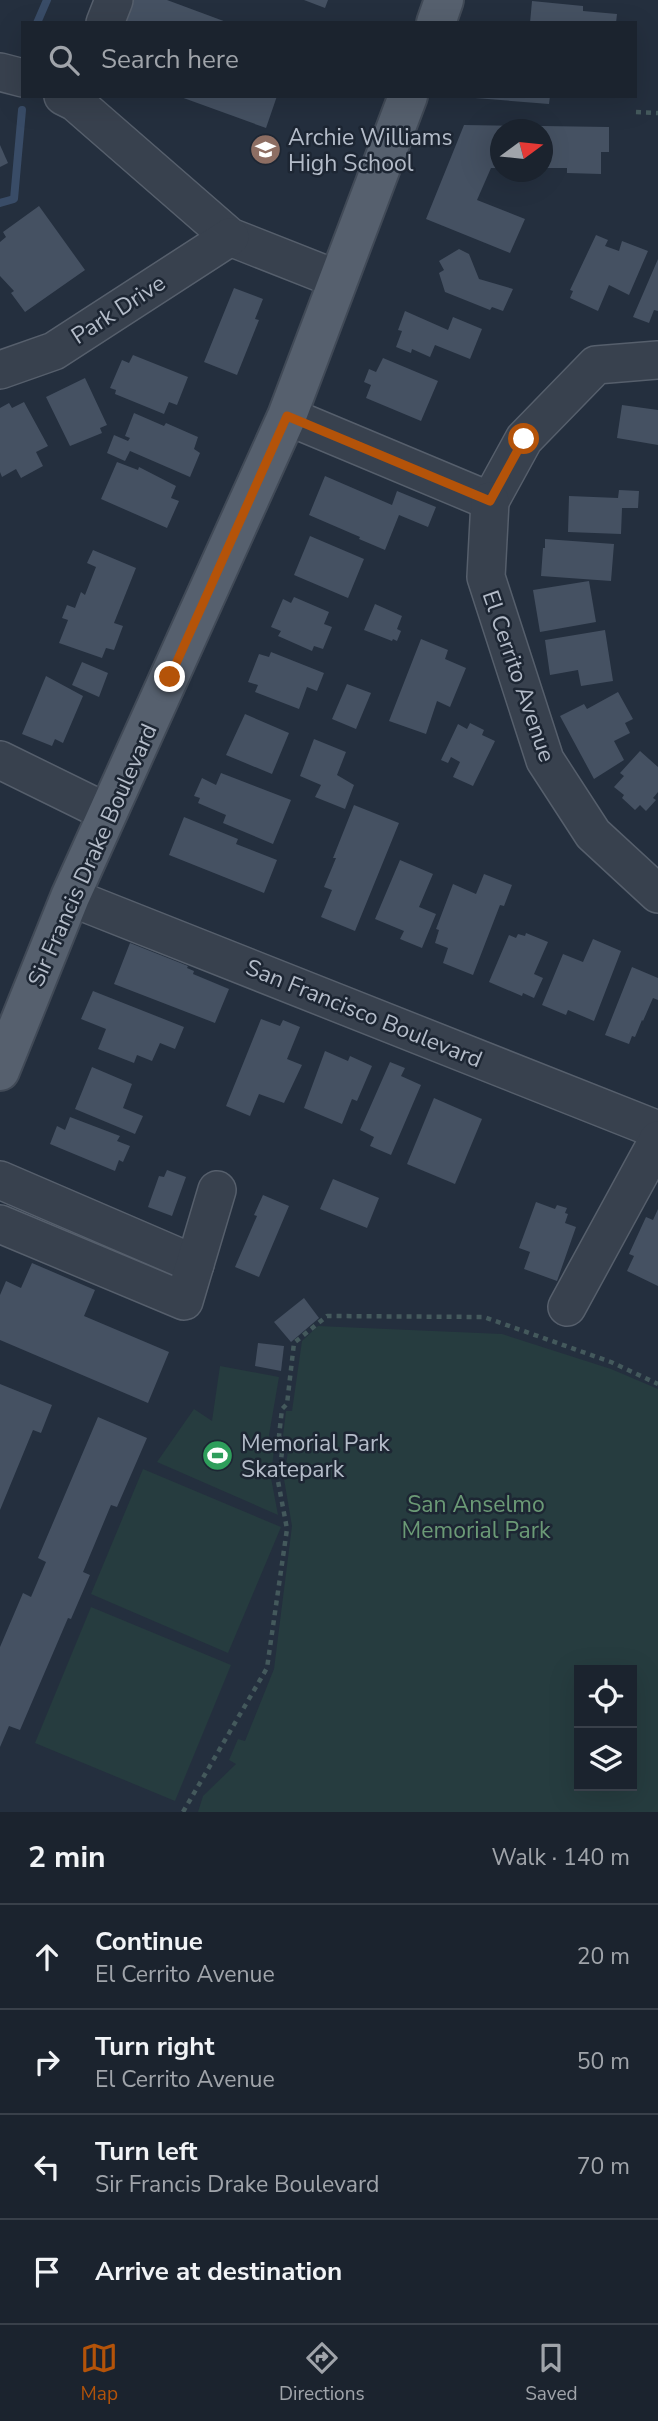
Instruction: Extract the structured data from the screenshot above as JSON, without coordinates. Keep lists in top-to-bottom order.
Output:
{
  "streets": {
    "main road": ["Sir Francis Drake Boulevard"],
    "street": ["Park Drive", "El Cerrito Avenue", "San Francisco Boulevard"]
  },
  "crossings": [
    ["Sir Francis Drake Boulevard", "San Francisco Boulevard"]
  ],
  "parks": ["San Anselmo Memorial Park"],
  "places": {
    "school or university": ["Archie Williams High School"],
    "sports": ["Memorial Park Skatepark"]
  },
  "north": "right",
  "page": {
    "search": "Search here",
    "heading": ["2 min", "Walk · 140 m"],
    "list": [
      ["Continue", "El Cerrito Avenue", "20 m"],
      ["Turn right", "El Cerrito Avenue", "50 m"],
      ["Turn left", "Sir Francis Drake Boulevard", "70 m"],
      "Arrive at destination"
    ],
    "nav": ["Map", "Directions", "Saved"]
  }
}
